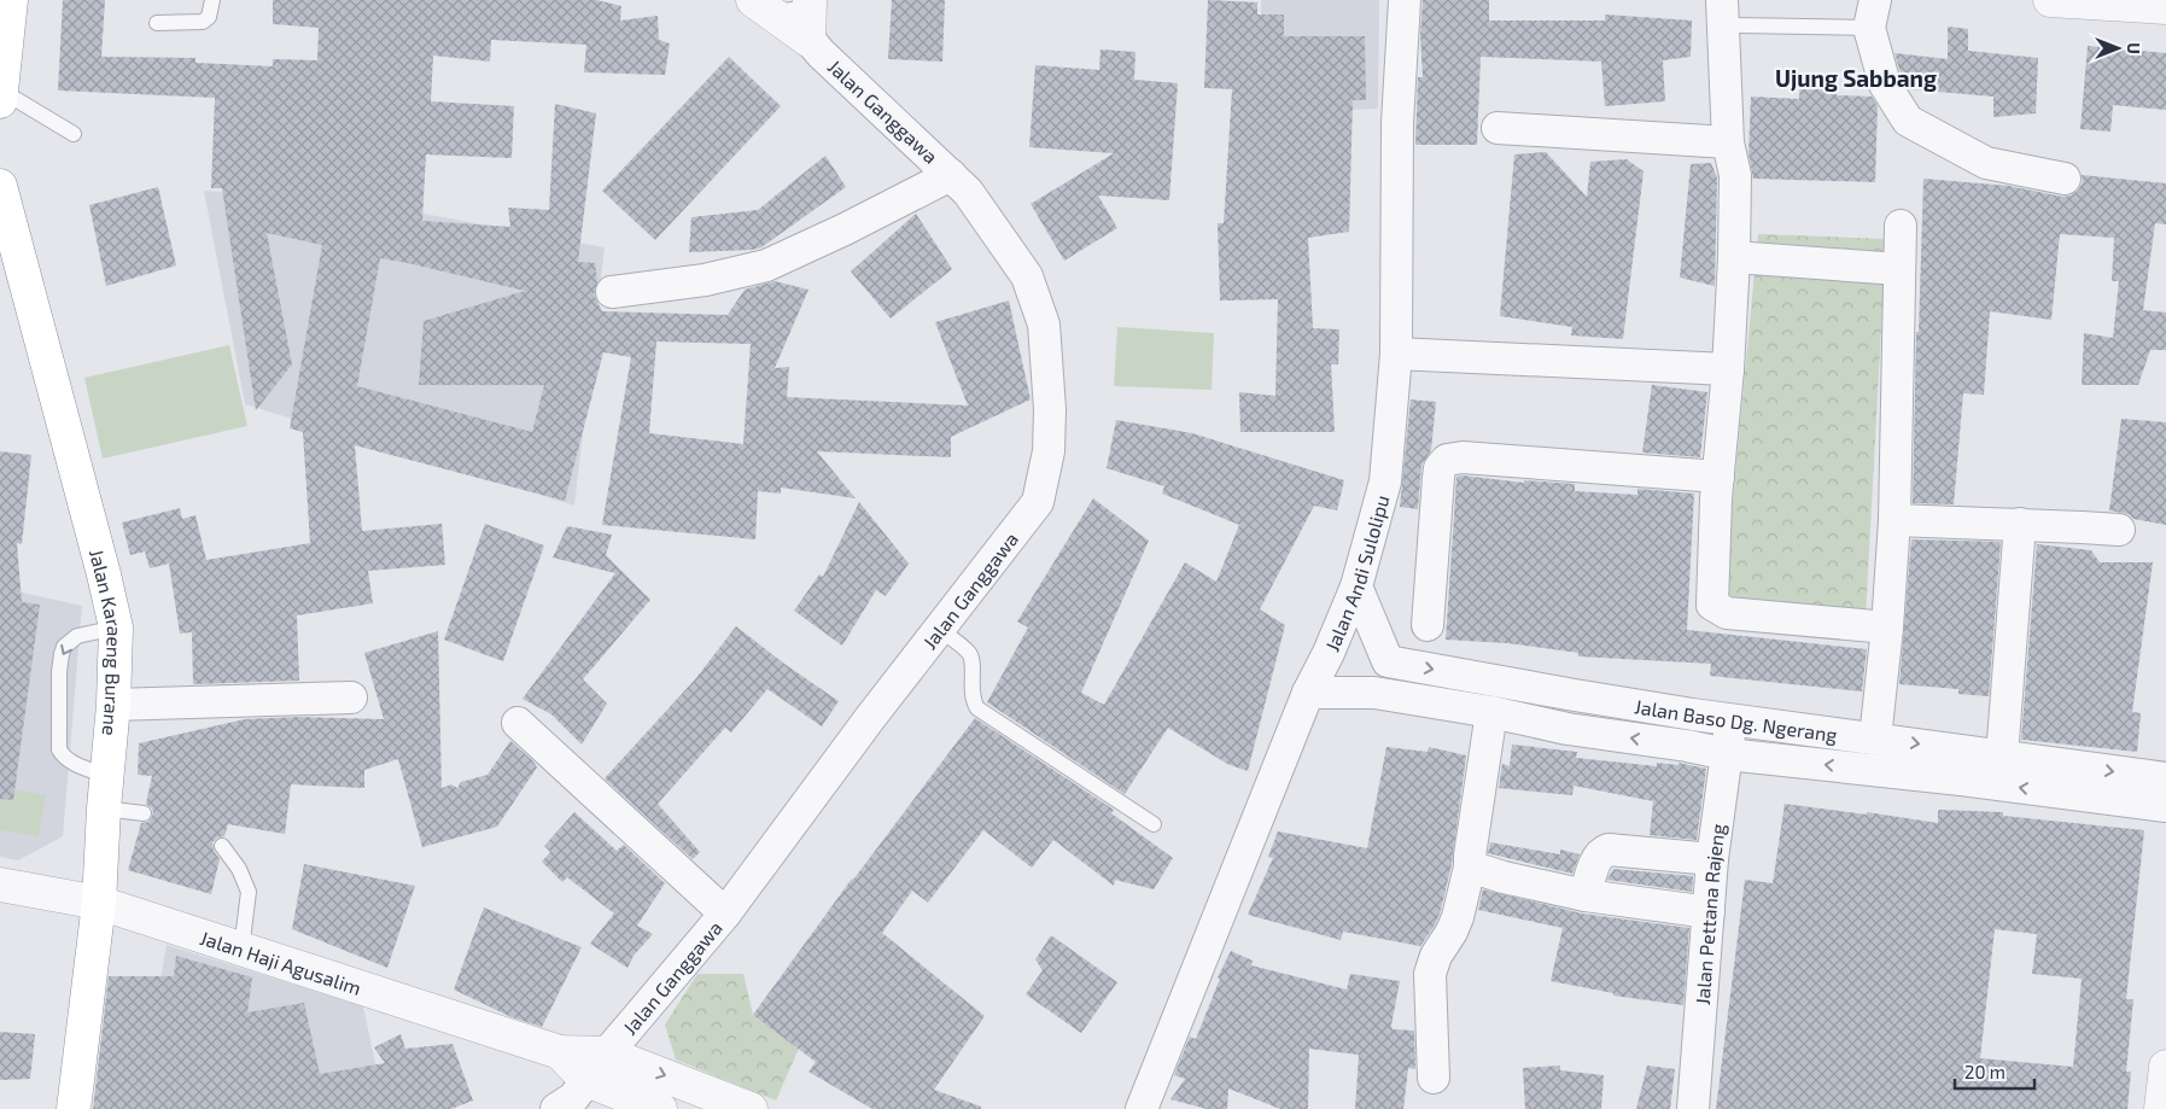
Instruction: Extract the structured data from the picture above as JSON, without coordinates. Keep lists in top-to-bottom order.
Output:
{
  "streets": {
    "highway": ["Jalan Karaeng Burane"],
    "street": [
      "Jalan Ganggawa",
      "Jalan Andi Sulolipu",
      "Jalan Baso Dg. Ngerang",
      "Jalan Pettana Rajeng",
      "Jalan Haji Agusalim"
    ]
  },
  "crossings": [
    ["Jalan Andi Sulolipu", "Jalan Baso Dg. Ngerang"],
    ["Jalan Karaeng Burane", "Jalan Haji Agusalim"],
    ["Jalan Baso Dg. Ngerang", "Jalan Pettana Rajeng"]
  ],
  "districts": ["Ujung Sabbang"],
  "scale_bar": "20 m",
  "north": "right"
}
